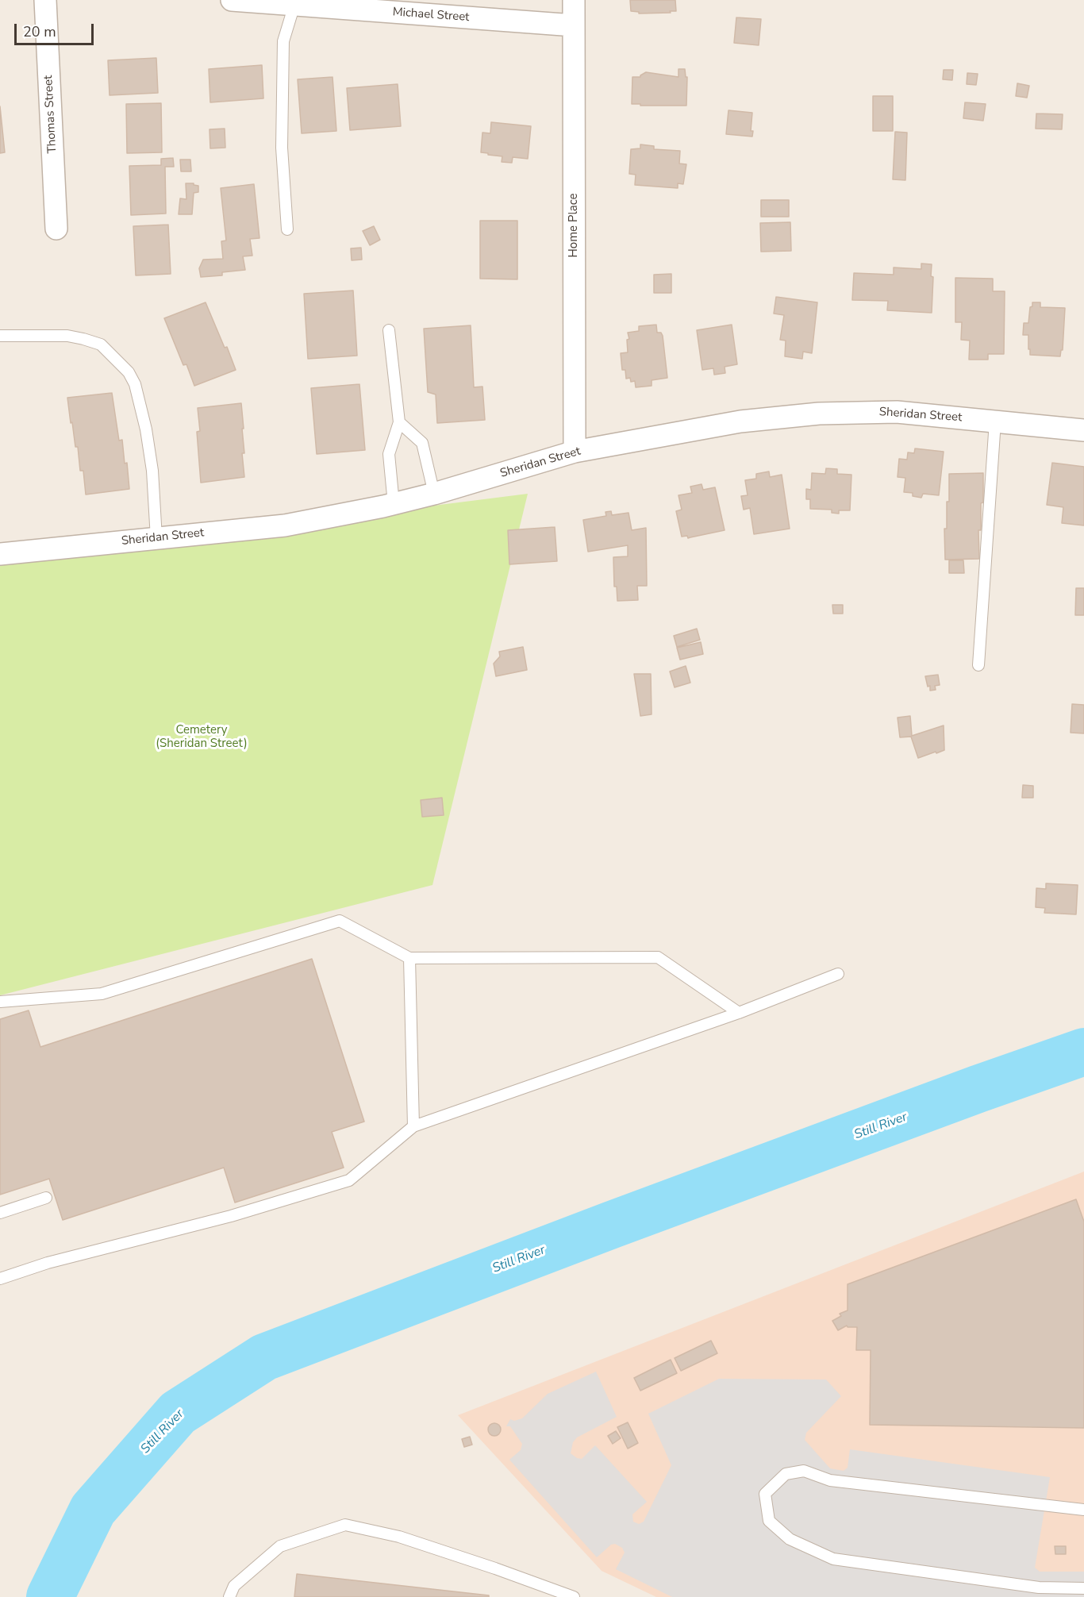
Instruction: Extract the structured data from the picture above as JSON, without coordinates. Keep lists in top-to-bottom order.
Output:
{
  "streets": {
    "street": [
      "Michael Street",
      "Thomas Street",
      "Home Place",
      "Sheridan Street"
    ]
  },
  "crossings": [
    ["Michael Street", "Home Place"],
    ["Home Place", "Sheridan Street"]
  ],
  "water": ["Still River"],
  "parks": ["Cemetery (Sheridan Street)"],
  "scale_bar": "20 m"
}
